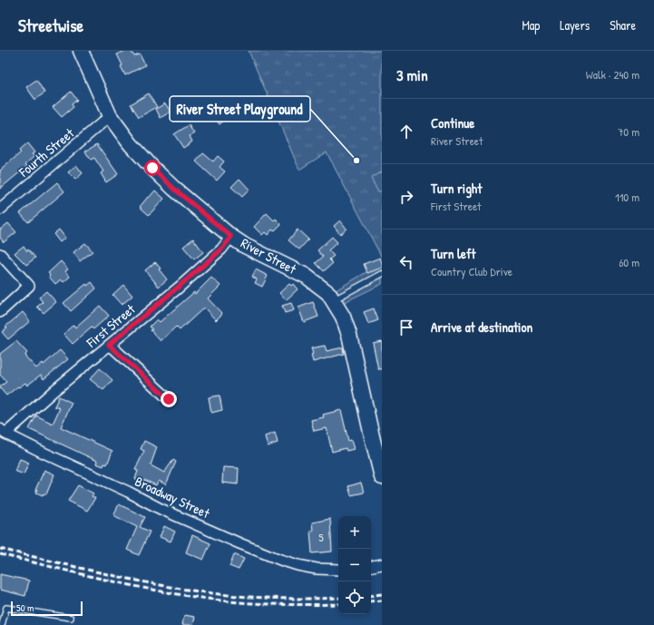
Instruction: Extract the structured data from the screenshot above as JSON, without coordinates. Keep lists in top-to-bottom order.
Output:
{
  "streets": {
    "main road": ["River Street"],
    "street": ["Fourth Street", "First Street", "Broadway Street"]
  },
  "crossings": [
    ["Fourth Street", "River Street"],
    ["River Street", "First Street"],
    ["First Street", "Broadway Street"]
  ],
  "places": ["River Street Playground"],
  "house_numbers": ["5"],
  "scale_bar": "50 m",
  "page": {
    "header": "Streetwise",
    "nav": ["Map", "Layers", "Share"],
    "heading": ["3 min", "Walk · 240 m"],
    "list": [
      ["Continue", "River Street", "70 m"],
      ["Turn right", "First Street", "110 m"],
      ["Turn left", "Country Club Drive", "60 m"],
      "Arrive at destination"
    ],
    "map_buttons": ["+", "−"],
    "scale": "50 m"
  }
}
